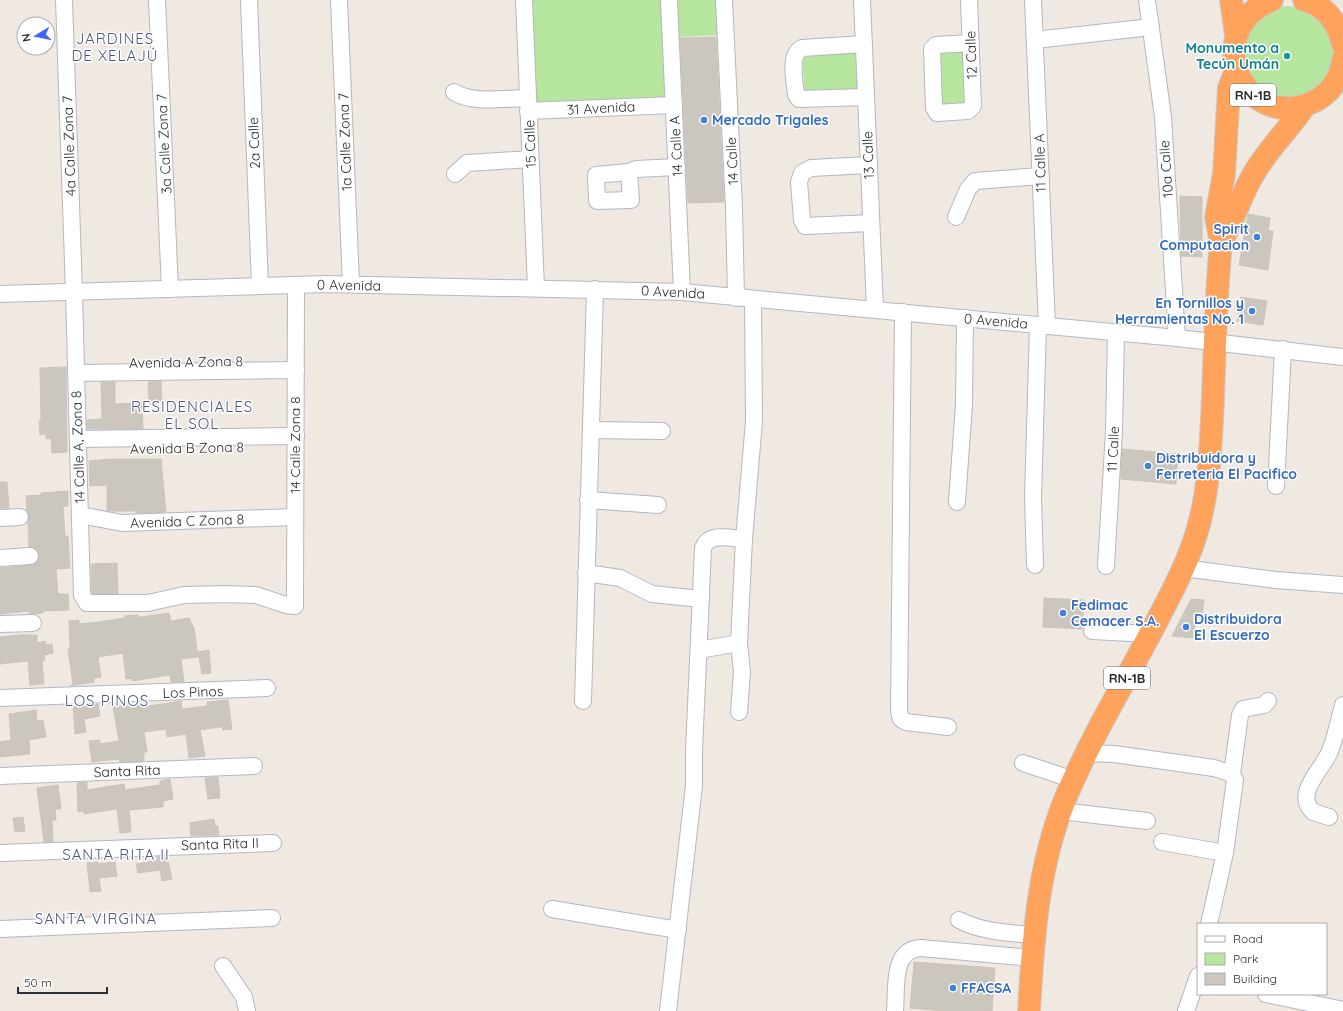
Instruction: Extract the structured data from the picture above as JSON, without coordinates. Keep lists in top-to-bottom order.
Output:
{
  "streets": {
    "highway": ["RN-1B"],
    "street": [
      "12 Calle",
      "31 Avenida",
      "1a Calle Zona 7",
      "2a Calle",
      "3a Calle Zona 7",
      "15 Calle",
      "4a Calle Zona 7",
      "14 Calle A",
      "13 Calle",
      "14 Calle",
      "11 Calle A",
      "10a Calle",
      "0 Avenida",
      "Avenida A Zona 8",
      "14 Calle Zona 8",
      "14 Calle A, Zona 8",
      "Avenida B Zona 8",
      "11 Calle",
      "Avenida C Zona 8",
      "Los Pinos",
      "Santa Rita",
      "Santa Rita II"
    ]
  },
  "crossings": [
    ["RN-1B", "0 Avenida"],
    ["31 Avenida", "15 Calle"],
    ["31 Avenida", "14 Calle A"],
    ["1a Calle Zona 7", "0 Avenida"],
    ["2a Calle", "0 Avenida"],
    ["3a Calle Zona 7", "0 Avenida"],
    ["15 Calle", "0 Avenida"],
    ["4a Calle Zona 7", "0 Avenida"],
    ["4a Calle Zona 7", "14 Calle A, Zona 8"],
    ["14 Calle A", "0 Avenida"],
    ["13 Calle", "0 Avenida"],
    ["14 Calle", "0 Avenida"],
    ["11 Calle A", "0 Avenida"],
    ["10a Calle", "0 Avenida"],
    ["0 Avenida", "14 Calle Zona 8"],
    ["0 Avenida", "14 Calle A, Zona 8"],
    ["0 Avenida", "11 Calle"],
    ["Avenida A Zona 8", "14 Calle Zona 8"],
    ["Avenida A Zona 8", "14 Calle A, Zona 8"],
    ["14 Calle Zona 8", "14 Calle A, Zona 8"],
    ["14 Calle Zona 8", "Avenida B Zona 8"],
    ["14 Calle Zona 8", "Avenida C Zona 8"],
    ["14 Calle A, Zona 8", "Avenida B Zona 8"],
    ["14 Calle A, Zona 8", "Avenida C Zona 8"]
  ],
  "districts": [
    "JARDINES DE XELAJÚ",
    "RESIDENCIALES EL SOL",
    "LOS PINOS",
    "SANTA RITA II",
    "SANTA VIRGINA"
  ],
  "places": [
    "Monumento a Tecún Umán",
    "Mercado Trigales",
    "Spirit Computacion",
    "En Tornillos y Herramientas No. 1",
    "Distribuidora y Ferreteria El Pacifico",
    "Fedimac Cemacer S.A.",
    "Distribuidora El Escuerzo",
    "FFACSA"
  ],
  "legend": ["Road", "Park", "Building"],
  "scale_bar": "50 m",
  "north": "left"
}
